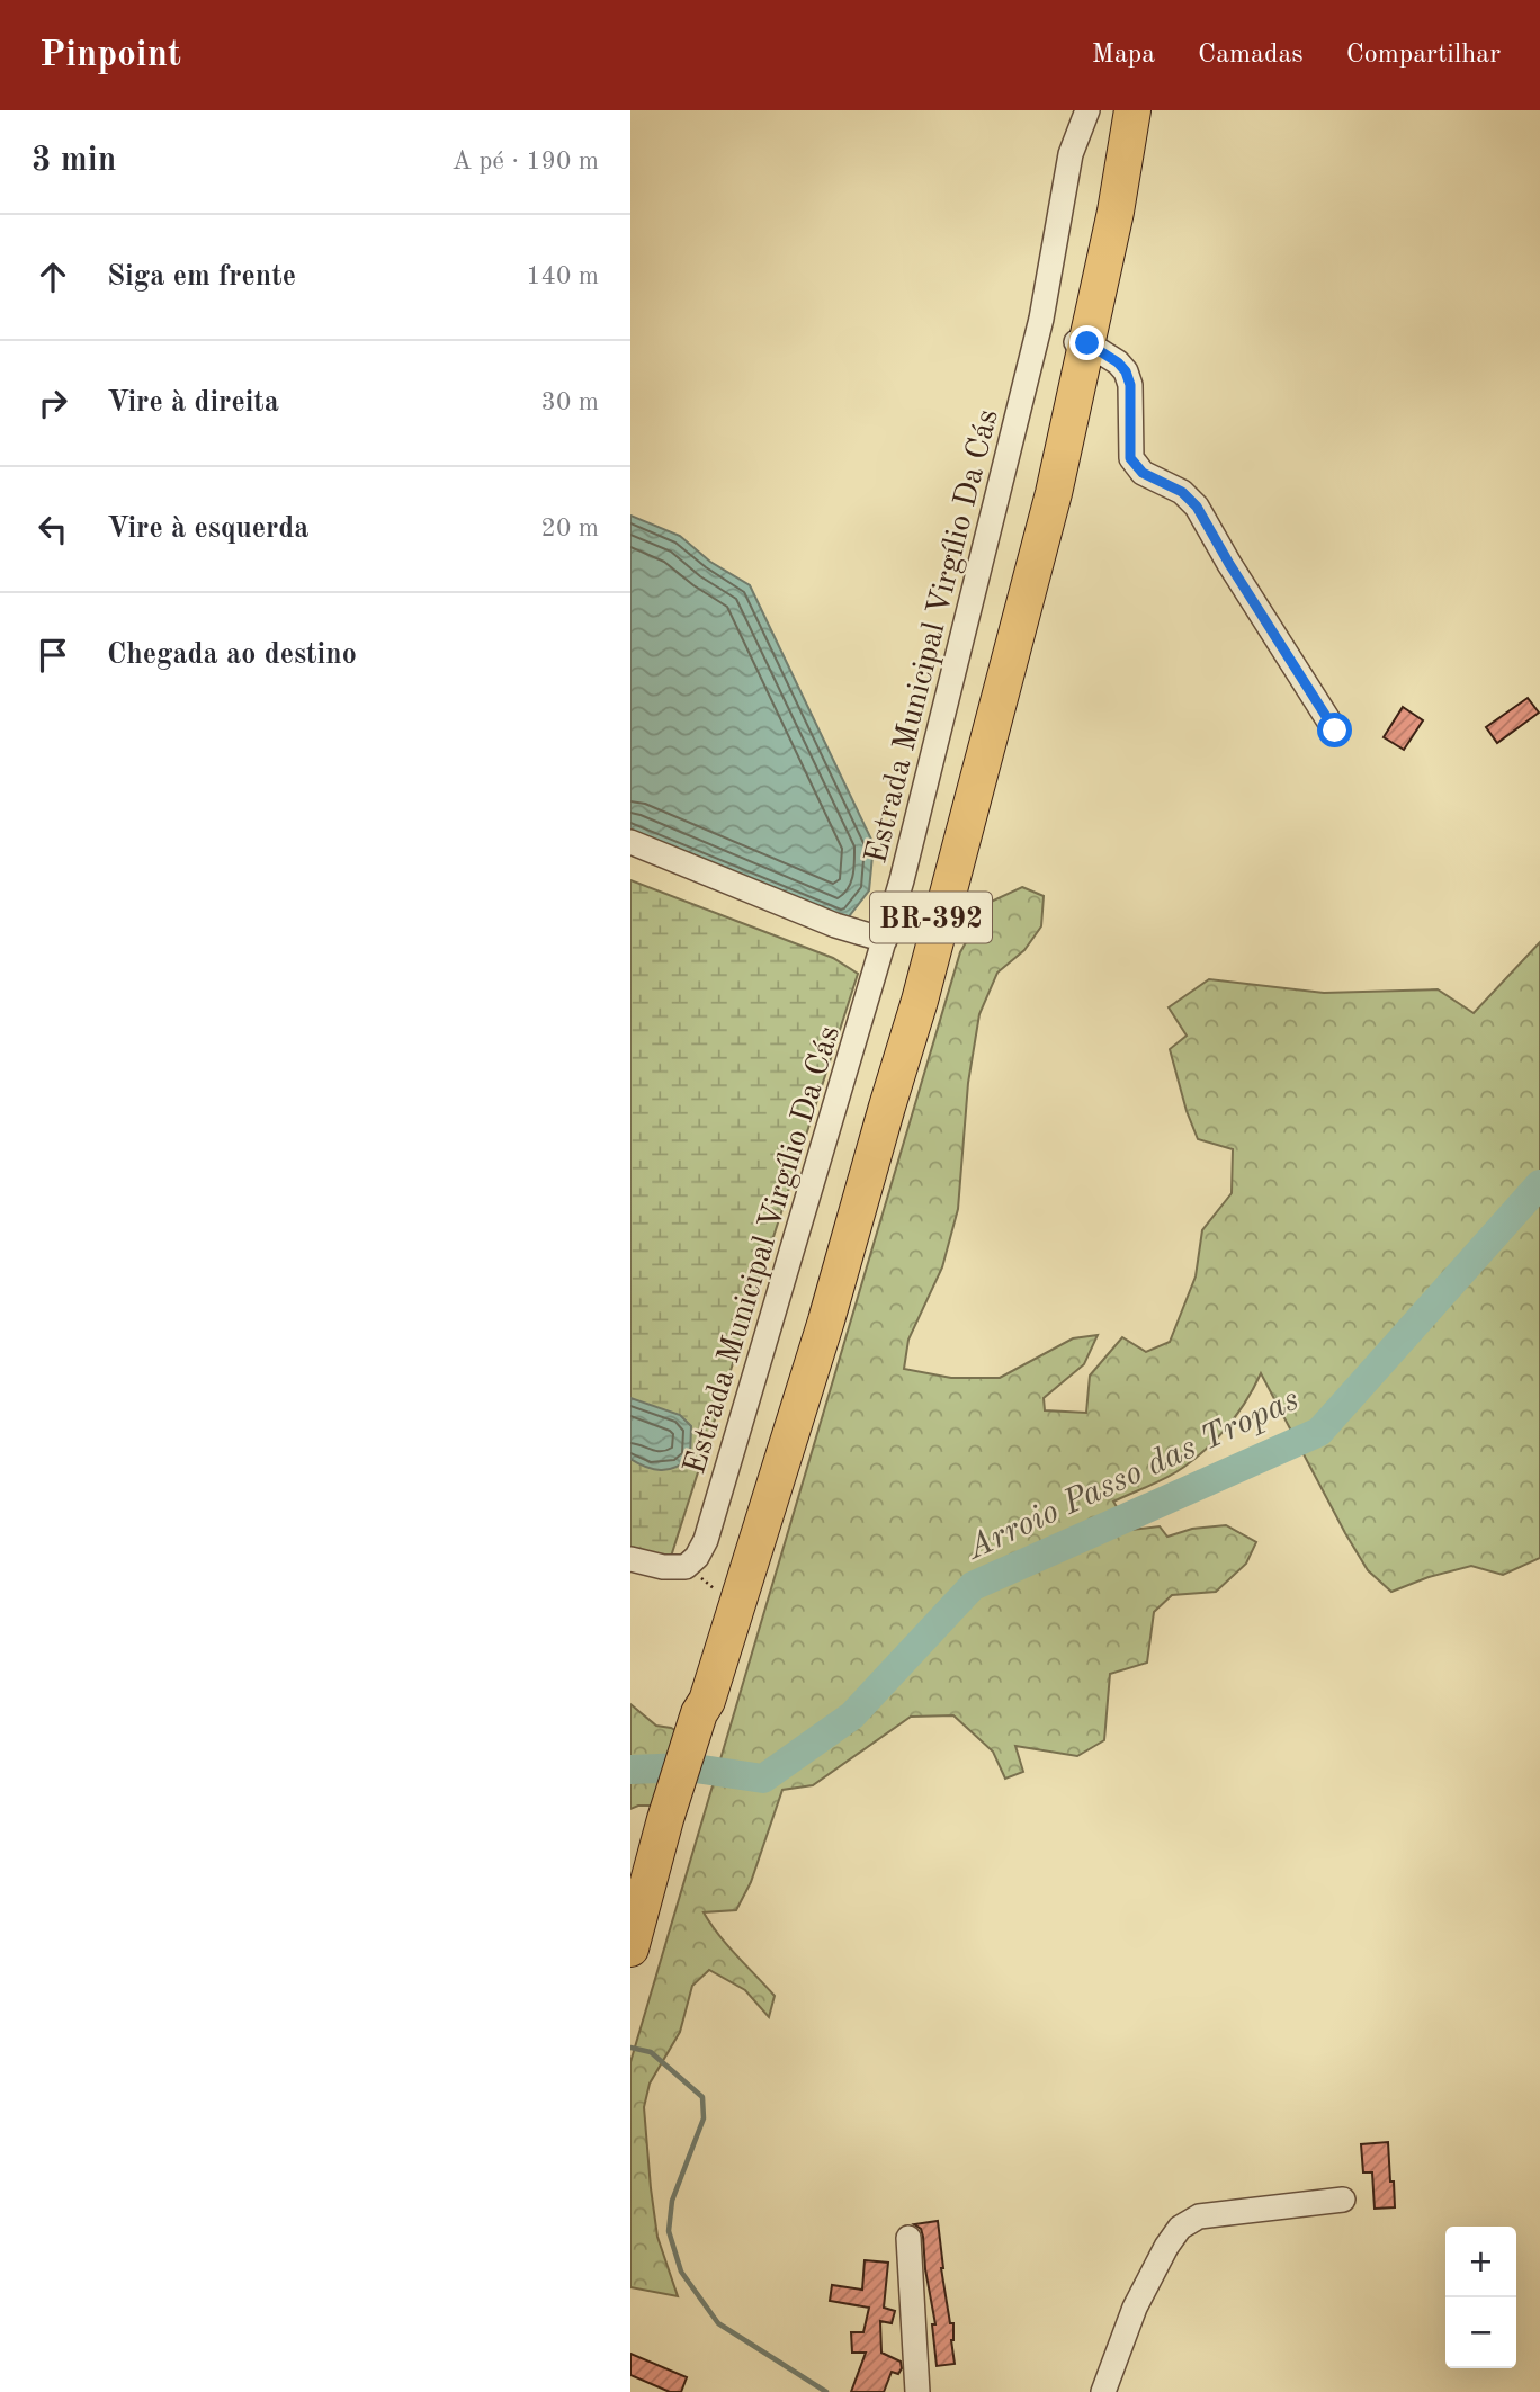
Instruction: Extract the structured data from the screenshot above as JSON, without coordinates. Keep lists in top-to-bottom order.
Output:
{
  "streets": {
    "highway": ["BR-392"],
    "street": ["Estrada Municipal Virgílio Da Cás"]
  },
  "water": ["Arroio Passo das Tropas"],
  "page": {
    "header": "Pinpoint",
    "nav": ["Mapa", "Camadas", "Compartilhar"],
    "heading": ["3 min", "A pé · 190 m"],
    "list": [
      ["Siga em frente", "140 m"],
      ["Vire à direita", "30 m"],
      ["Vire à esquerda", "20 m"],
      "Chegada ao destino"
    ],
    "map_buttons": ["+", "−"]
  }
}
